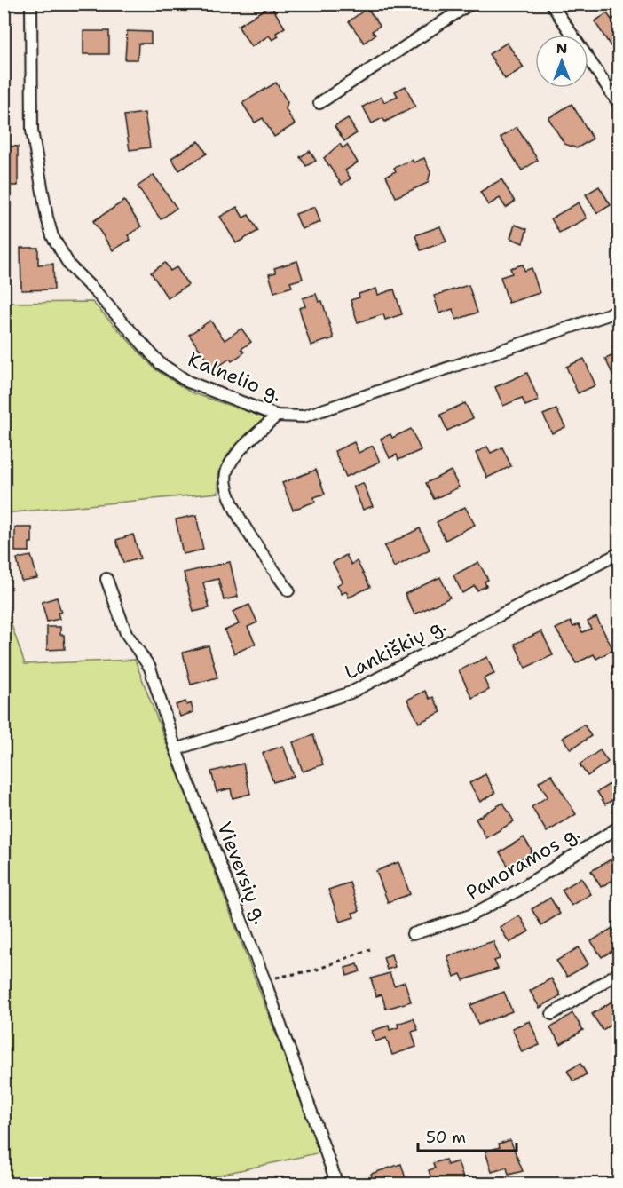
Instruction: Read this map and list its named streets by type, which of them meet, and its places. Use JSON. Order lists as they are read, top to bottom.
{
  "streets": {
    "street": [
      "Kalnelio g.",
      "Lankiškių g.",
      "Panoramos g.",
      "Vieversių g."
    ]
  },
  "crossings": [
    ["Lankiškių g.", "Vieversių g."]
  ],
  "scale_bar": "50 m",
  "north": "top"
}
